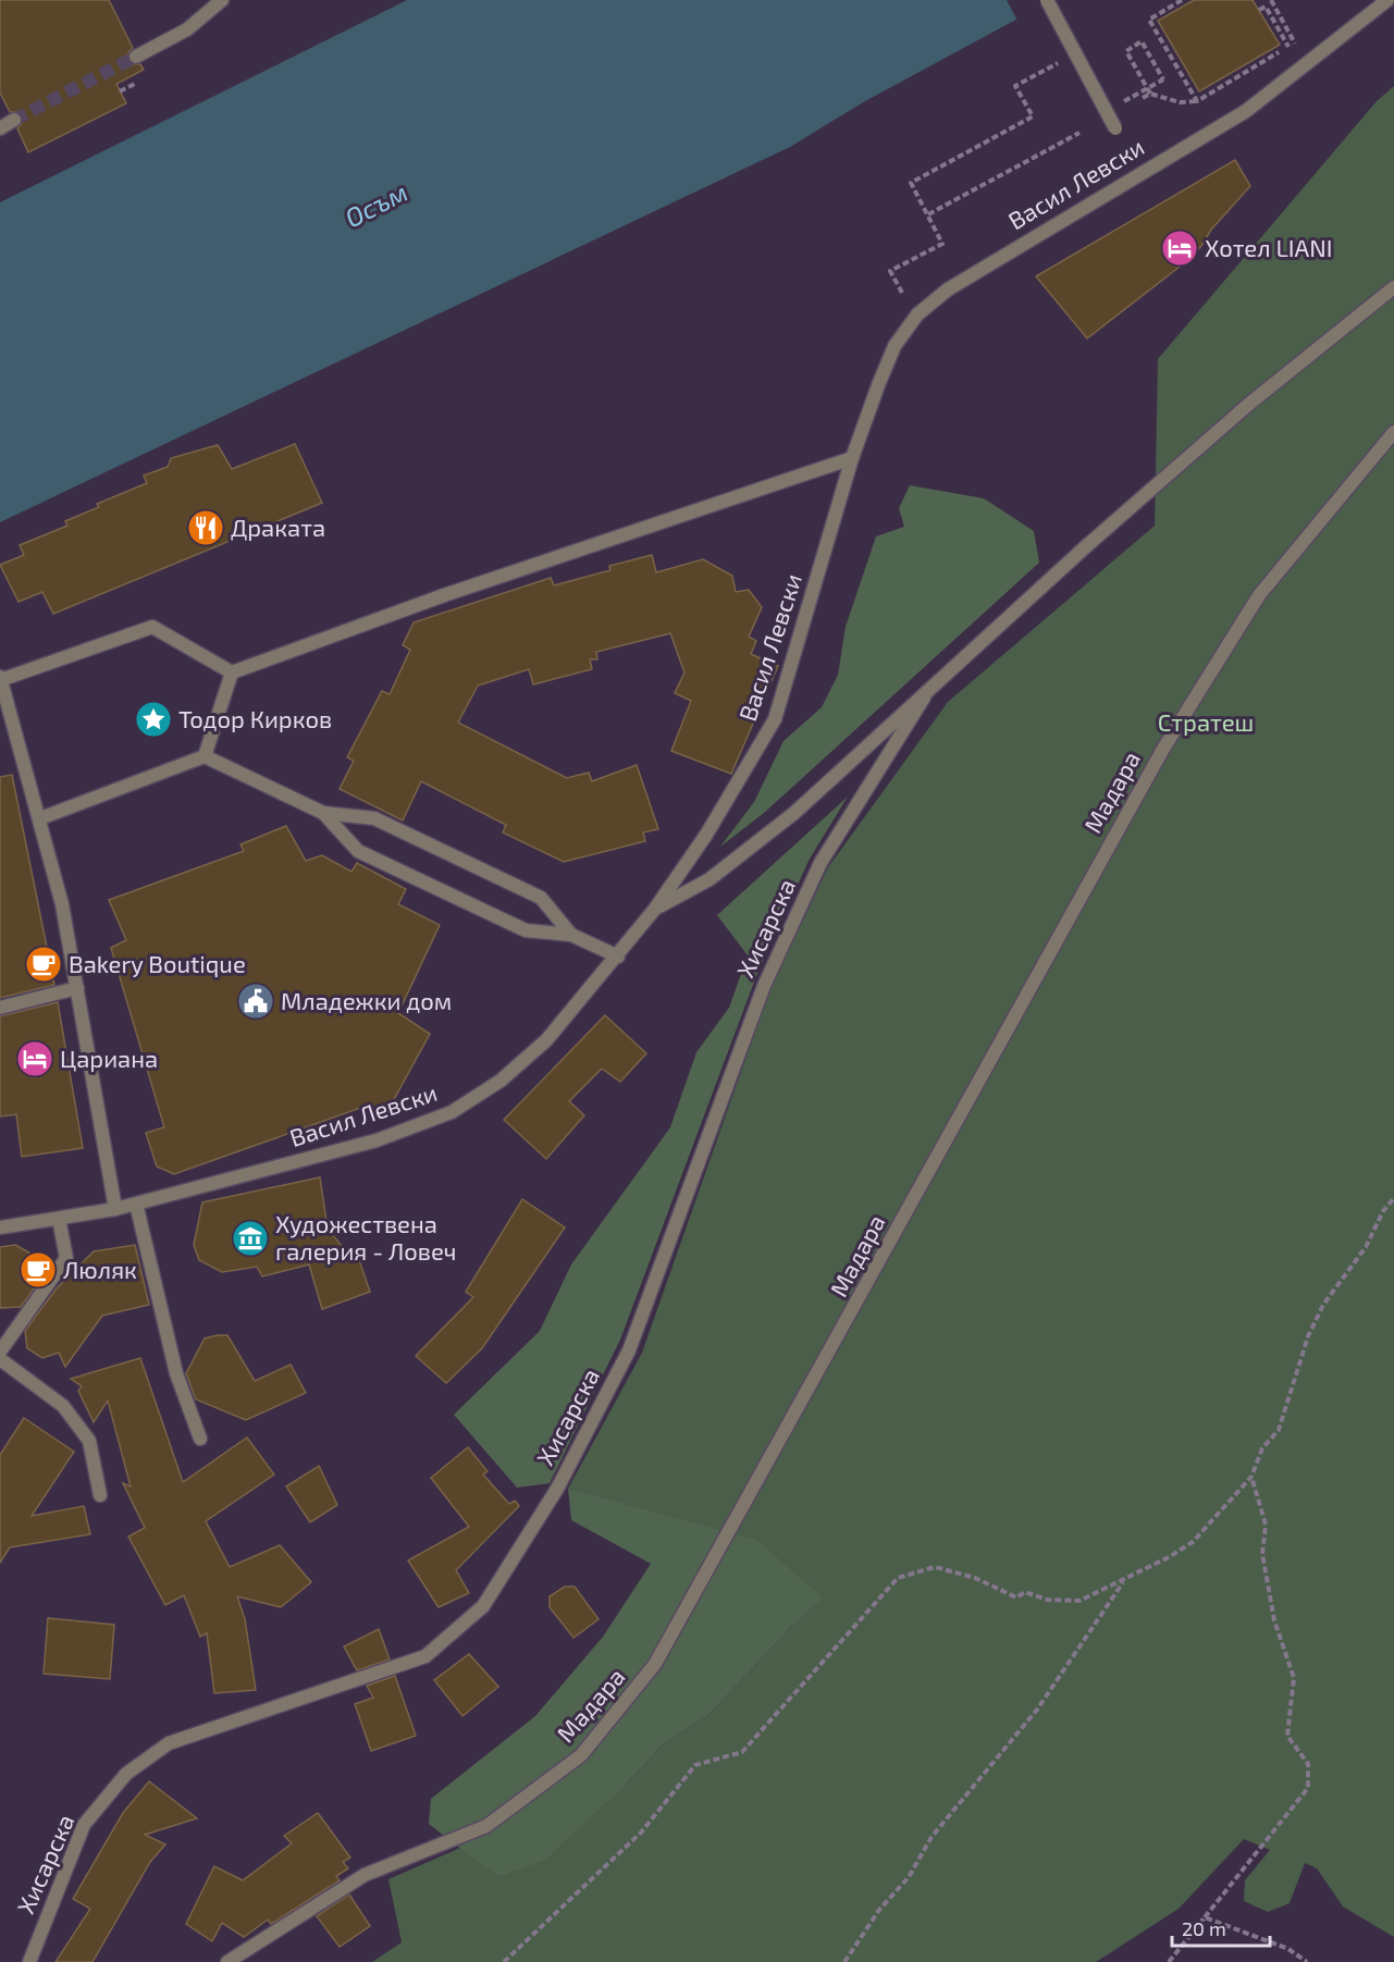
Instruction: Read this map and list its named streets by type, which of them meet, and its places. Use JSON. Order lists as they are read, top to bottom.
{
  "streets": {
    "street": ["Васил Левски", "Мадара", "Хисарска"]
  },
  "water": ["Осъм"],
  "parks": ["Стратеш"],
  "places": {
    "hotel": ["Хотел LIANI", "Цариана"],
    "restaurant": ["Драката"],
    "place": ["Тодор Кирков"],
    "cafe": ["Bakery Boutique", "Люляк"],
    "public building": ["Младежки дом"],
    "museum": ["Художествена галерия - Ловеч"]
  },
  "scale_bar": "20 m"
}
